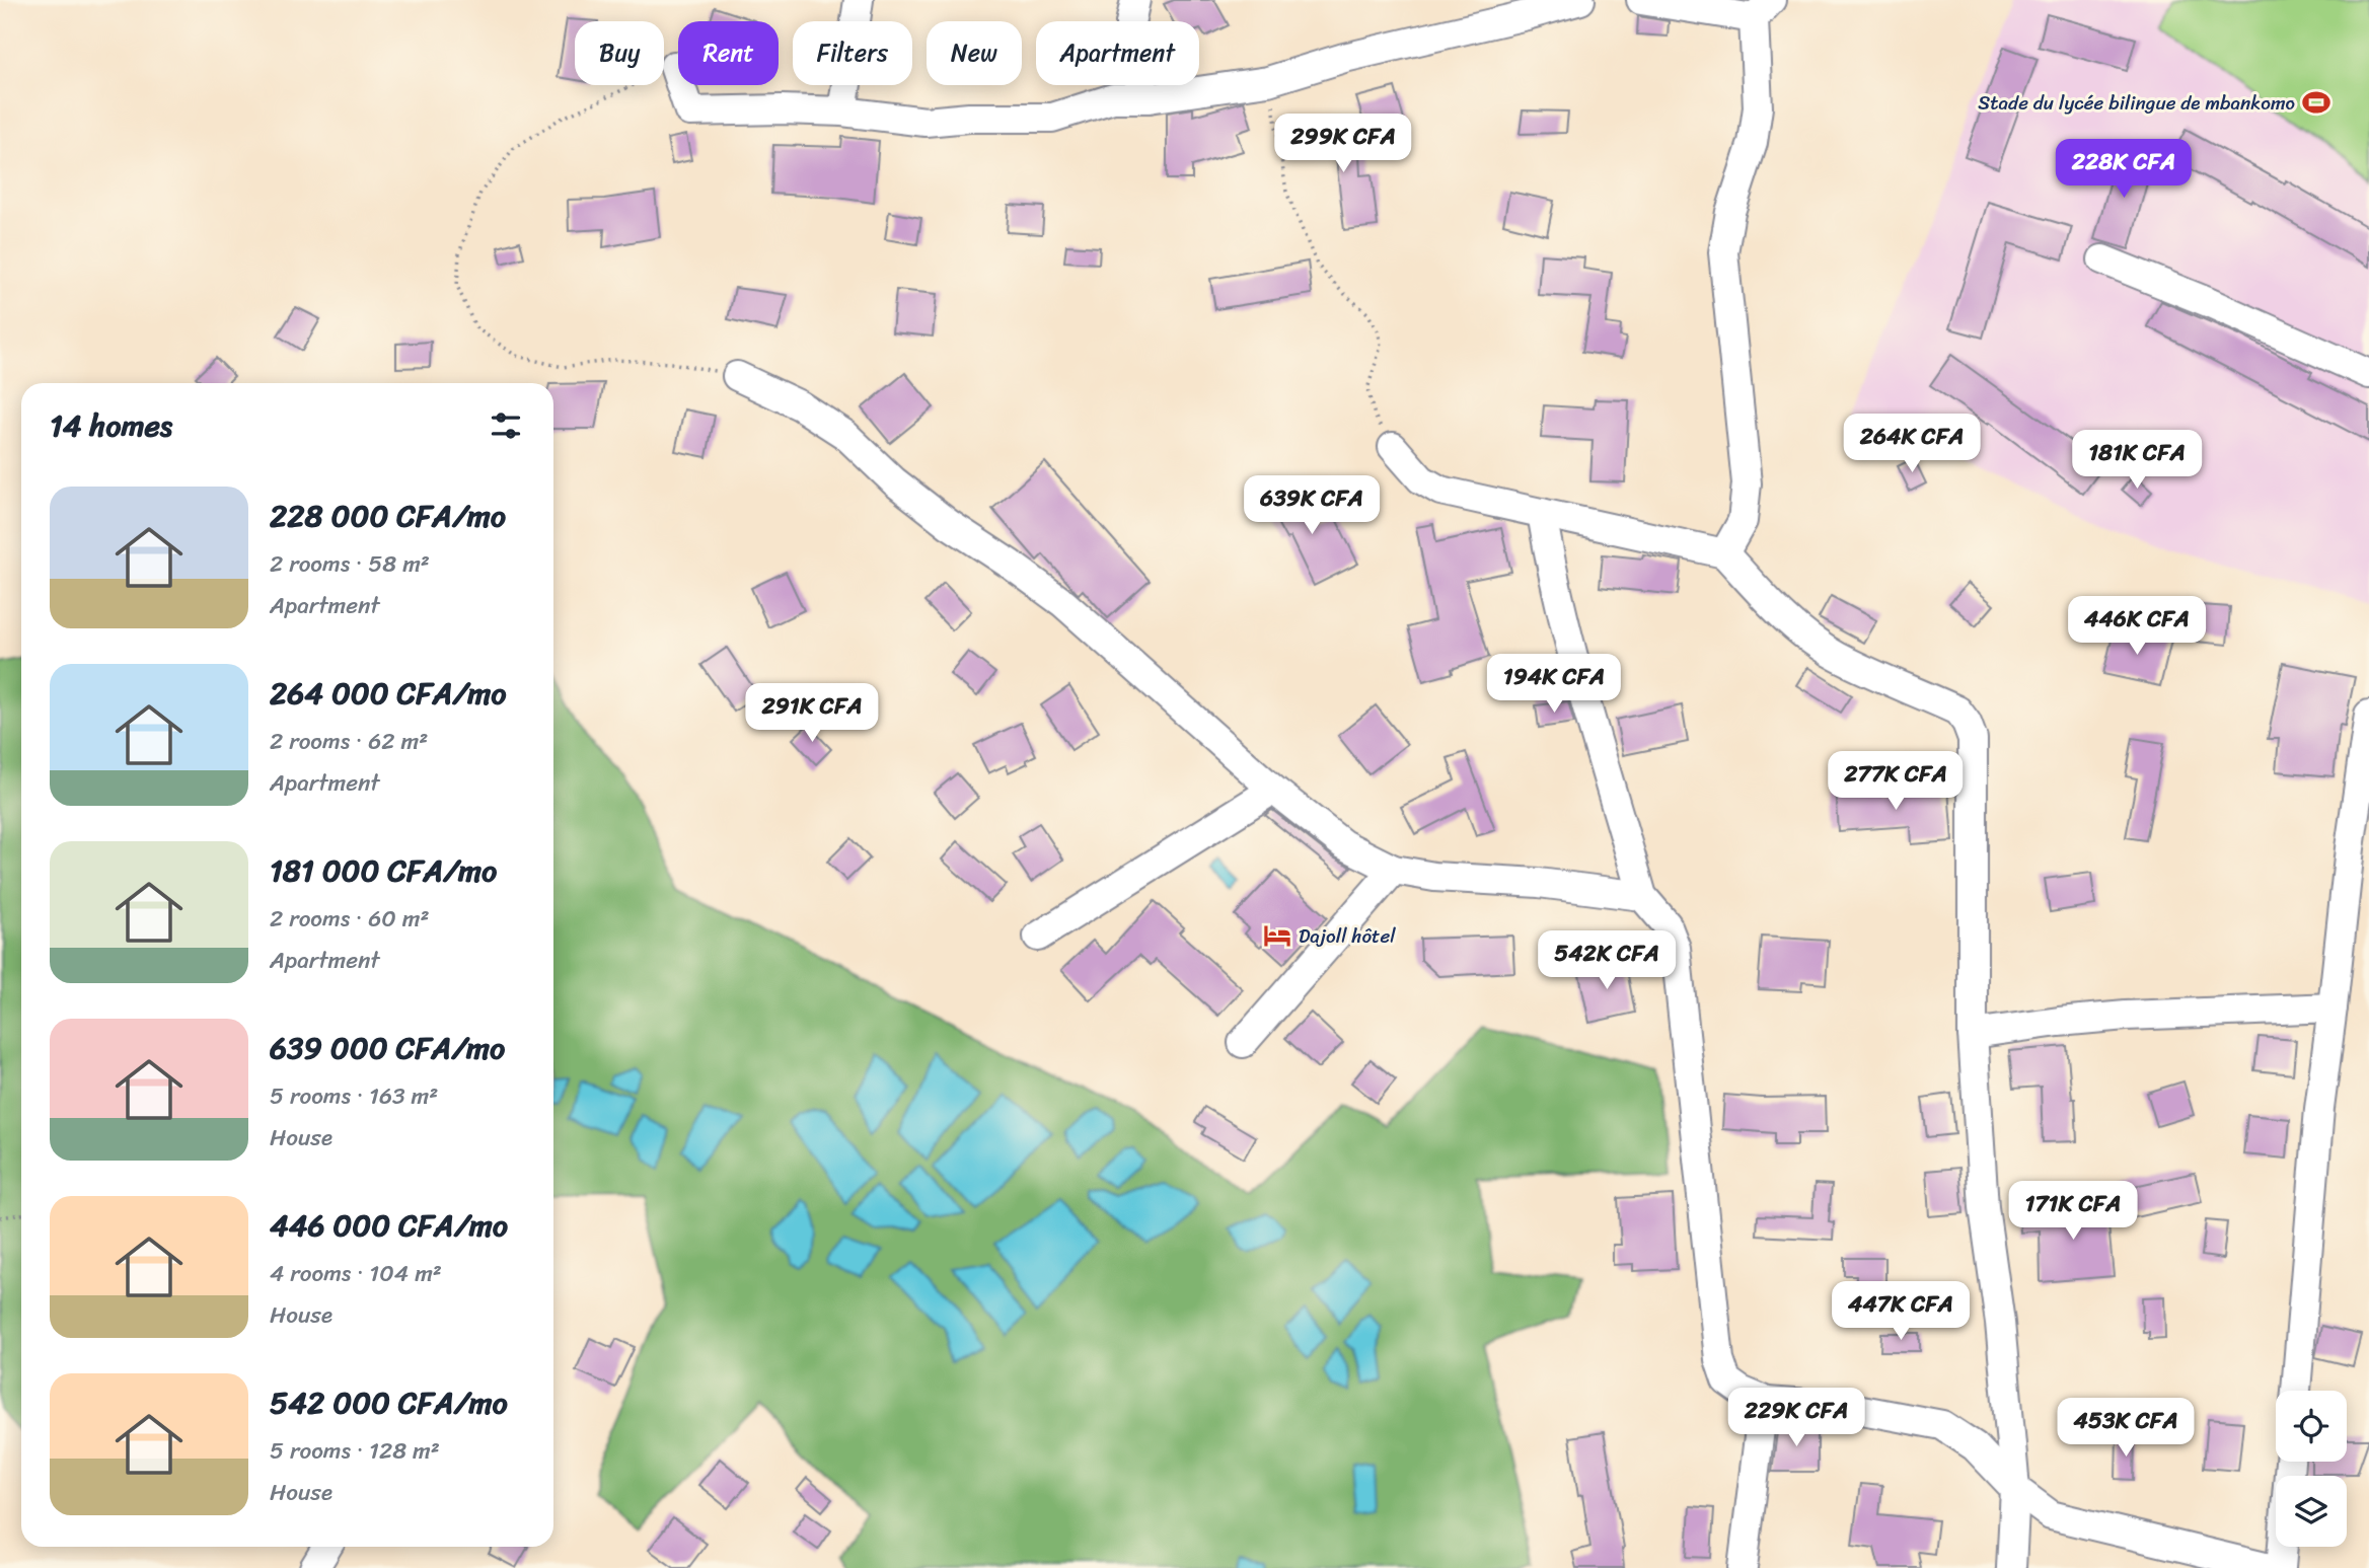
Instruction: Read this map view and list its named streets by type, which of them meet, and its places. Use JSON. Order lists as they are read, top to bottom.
{
  "places": {
    "sports": ["Stade du lycée bilingue de mbankomo"],
    "hotel": ["Dajoll hôtel"]
  },
  "page": {
    "chip": [
      "Buy",
      "Rent",
      "Filters",
      "New",
      "Apartment"
    ],
    "price": [
      "299K CFA",
      "228K CFA",
      "264K CFA",
      "181K CFA",
      "639K CFA",
      "446K CFA",
      "194K CFA",
      "291K CFA",
      "277K CFA",
      "542K CFA",
      "171K CFA",
      "447K CFA",
      "229K CFA",
      "453K CFA"
    ],
    "heading": "14 homes",
    "list": [
      {
        "name": "228 000 CFA/mo",
        "note": "2 rooms · 58 m² · Apartment"
      },
      {
        "name": "264 000 CFA/mo",
        "note": "2 rooms · 62 m² · Apartment"
      },
      {
        "name": "181 000 CFA/mo",
        "note": "2 rooms · 60 m² · Apartment"
      },
      {
        "name": "639 000 CFA/mo",
        "note": "5 rooms · 163 m² · House"
      },
      {
        "name": "446 000 CFA/mo",
        "note": "4 rooms · 104 m² · House"
      },
      {
        "name": "542 000 CFA/mo",
        "note": "5 rooms · 128 m² · House"
      }
    ]
  }
}
